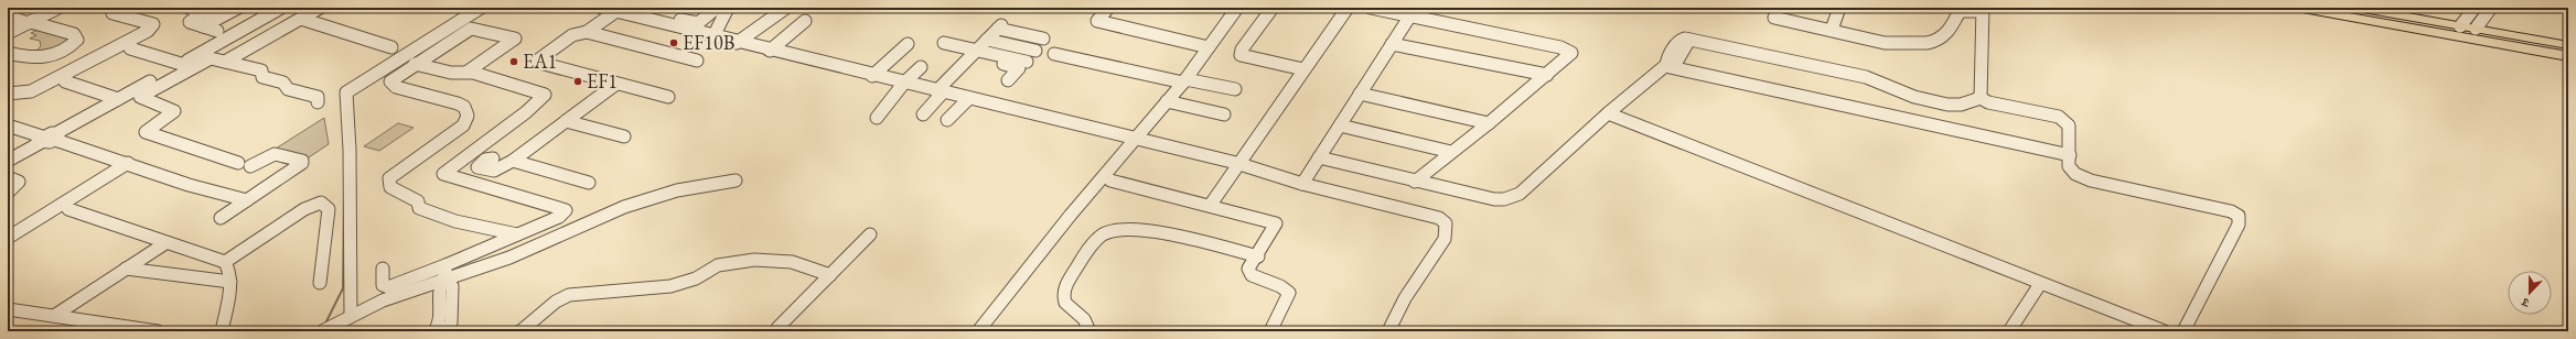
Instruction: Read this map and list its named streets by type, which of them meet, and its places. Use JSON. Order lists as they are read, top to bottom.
{
  "places": ["EF10B", "EA1", "EF1"],
  "north": "bottom"
}
